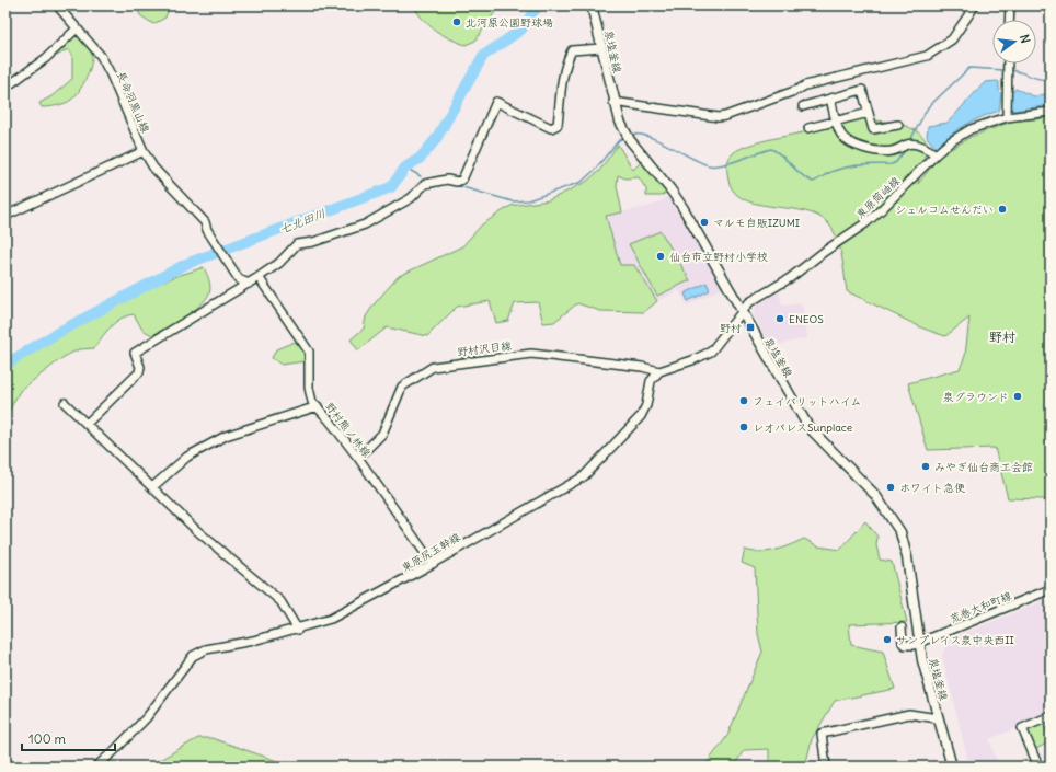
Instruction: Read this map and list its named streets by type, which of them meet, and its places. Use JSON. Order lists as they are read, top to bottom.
{
  "streets": {
    "main road": ["泉塩釜線"],
    "street": [
      "長命羽黒山線",
      "東原筒岫線",
      "野村沢目線",
      "野村熊ノ林線",
      "東原尻玉幹線",
      "荒巻大和町線"
    ]
  },
  "crossings": [
    ["泉塩釜線", "東原筒岫線"],
    ["泉塩釜線", "荒巻大和町線"],
    ["野村沢目線", "野村熊ノ林線"],
    ["野村沢目線", "東原尻玉幹線"],
    ["野村熊ノ林線", "東原尻玉幹線"]
  ],
  "districts": ["野村"],
  "water": ["七北田川"],
  "places": {
    "other": [
      "北河原公園野球場",
      "シェルコムせんだい",
      "マルモ自販IZUMI",
      "仙台市立野村小学校",
      "ENEOS",
      "泉グラウンド",
      "フェイバリットハイム",
      "レオパレスSunplace",
      "みやぎ仙台商工会館",
      "ホワイト急便",
      "サンプレイス泉中央西II"
    ],
    "transit": ["野村"]
  },
  "scale_bar": "100 m",
  "north": "right"
}
